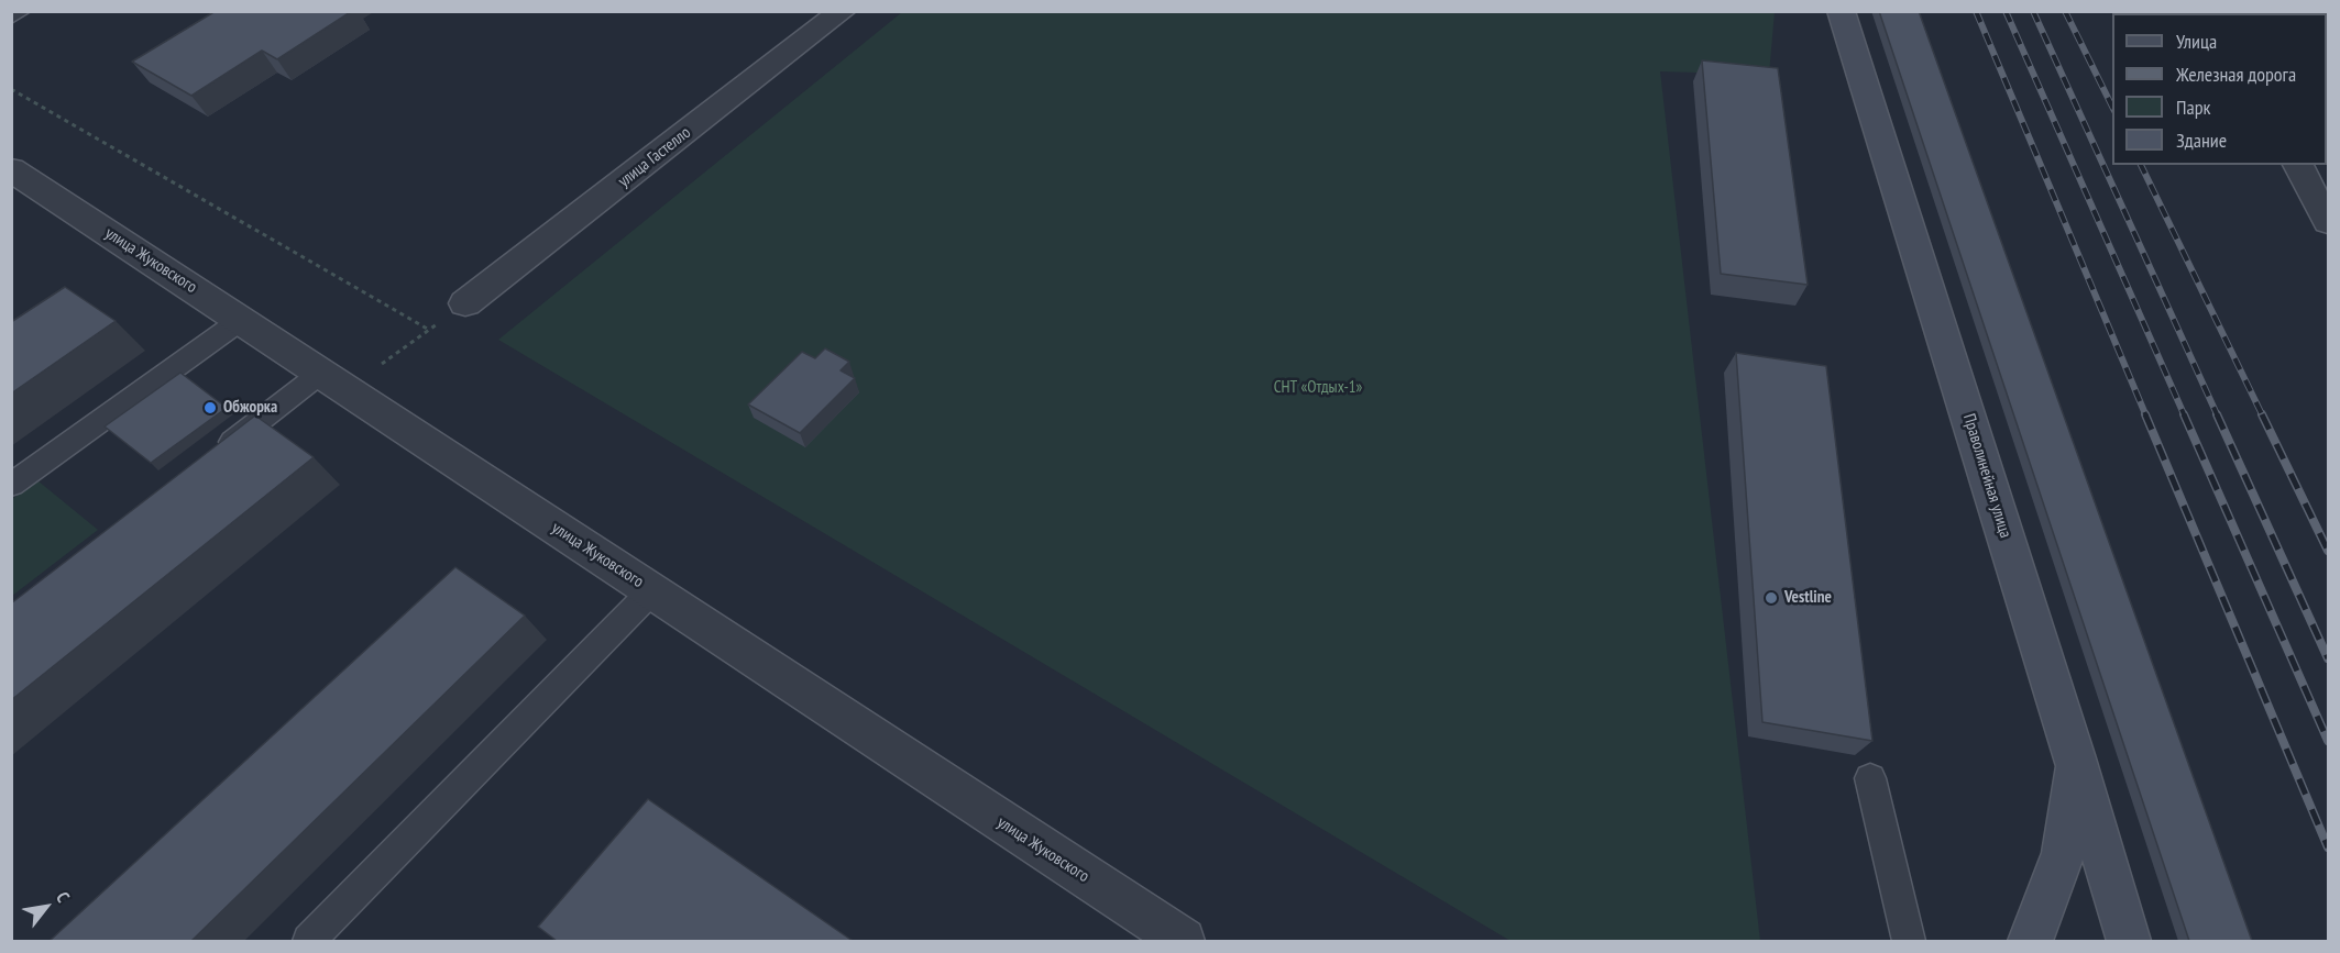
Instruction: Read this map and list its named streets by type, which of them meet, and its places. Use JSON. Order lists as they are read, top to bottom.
{
  "streets": {
    "main road": ["Праволинейная улица"],
    "street": ["улица Гастелло", "улица Жуковского"]
  },
  "parks": ["СНТ «Отдых-1»"],
  "places": ["Обжорка", "Vestline"],
  "legend": [
    "Улица",
    "Железная дорога",
    "Парк",
    "Здание"
  ],
  "north": "top right"
}
